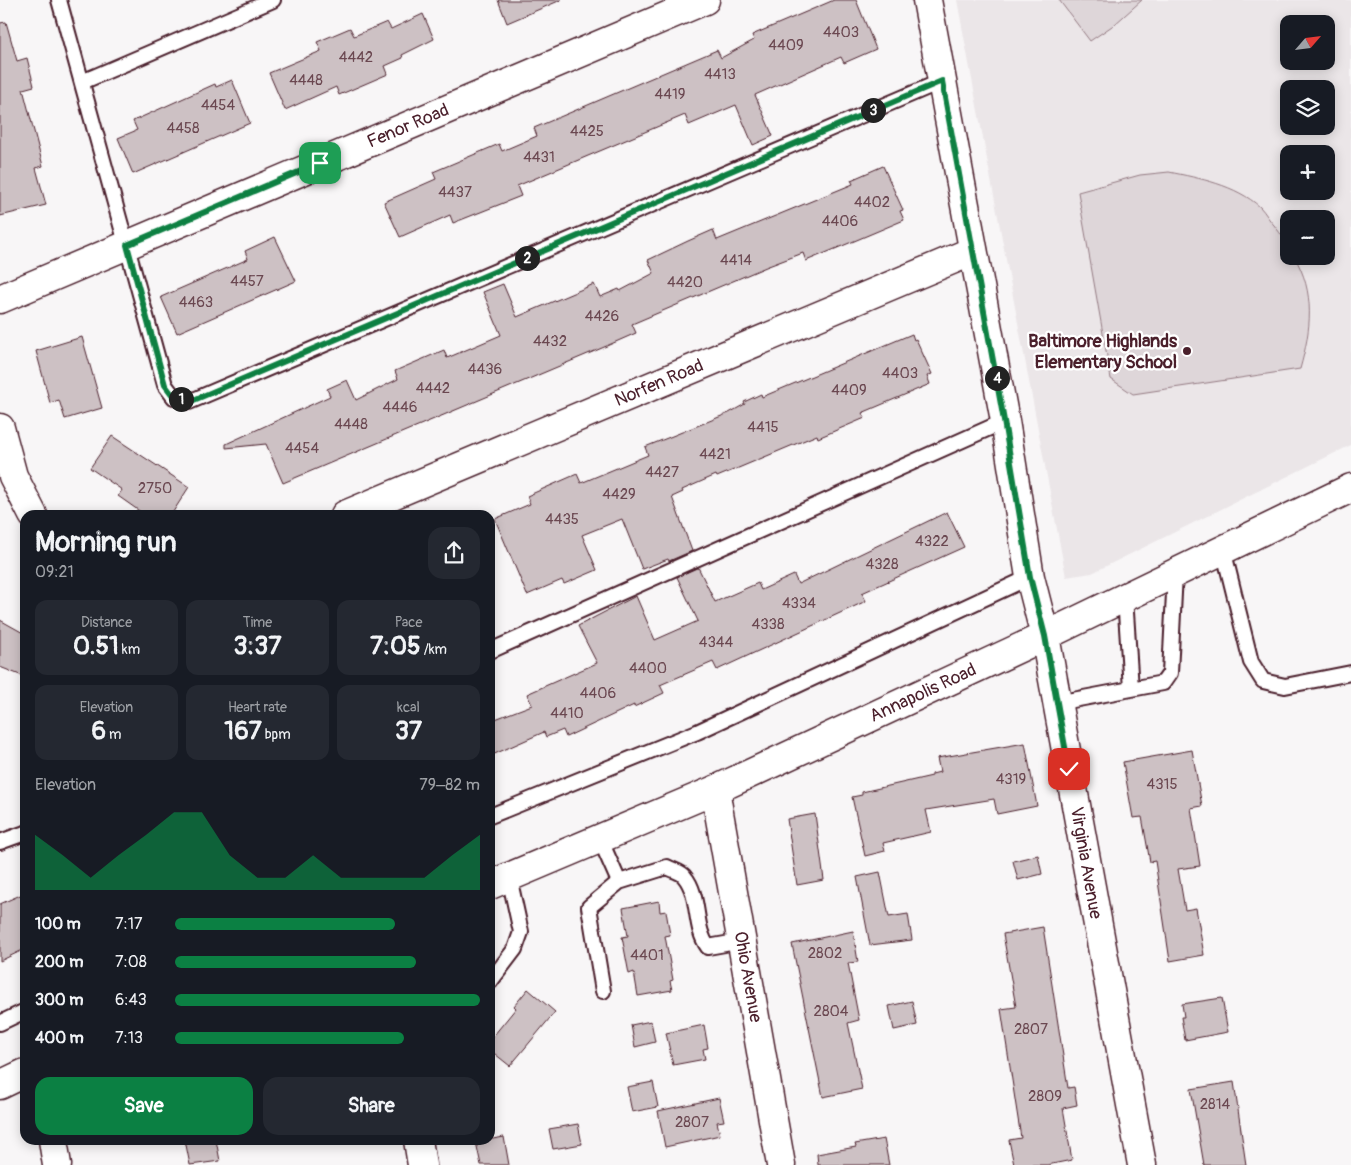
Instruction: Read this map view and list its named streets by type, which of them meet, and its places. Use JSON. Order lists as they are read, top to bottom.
{
  "streets": {
    "street": [
      "Fenor Road",
      "Norfen Road",
      "Annapolis Road",
      "Virginia Avenue",
      "Ohio Avenue"
    ]
  },
  "crossings": [
    ["Norfen Road", "Virginia Avenue"],
    ["Annapolis Road", "Virginia Avenue"],
    ["Annapolis Road", "Ohio Avenue"]
  ],
  "places": ["Baltimore Highlands Elementary School"],
  "house_numbers": [
    "4403",
    "4409",
    "4442",
    "4413",
    "4448",
    "4419",
    "4454",
    "4458",
    "4425",
    "4431",
    "4437",
    "4402",
    "4406",
    "4414",
    "4457",
    "4420",
    "4463",
    "4426",
    "4432",
    "4436",
    "4403",
    "4442",
    "4409",
    "4446",
    "4448",
    "4415",
    "4454",
    "4421",
    "4427",
    "2750",
    "4429",
    "4435",
    "4322",
    "4328",
    "4334",
    "4338",
    "4344",
    "4400",
    "4406",
    "4410",
    "4319",
    "4315",
    "2802",
    "4401",
    "2804",
    "2807",
    "2809",
    "2814",
    "2807"
  ],
  "north": "top right",
  "page": {
    "map_buttons": ["+", "−"],
    "pins": [
      "3",
      "2",
      "4",
      "1"
    ],
    "heading": ["Morning run", "09:21"],
    "stats": [
      ["Distance", "0.51 km"],
      ["Time", "3:37"],
      ["Pace", "7:05 /km"],
      ["Elevation", "6 m"],
      ["Heart rate", "167 bpm"],
      ["kcal", "37"]
    ],
    "chart": ["Elevation", "79–82 m"],
    "list": [
      {
        "name": "100 m",
        "note": "7:17"
      },
      {
        "name": "200 m",
        "note": "7:08"
      },
      {
        "name": "300 m",
        "note": "6:43"
      },
      {
        "name": "400 m",
        "note": "7:13"
      }
    ],
    "buttons": ["Save", "Share"]
  }
}
